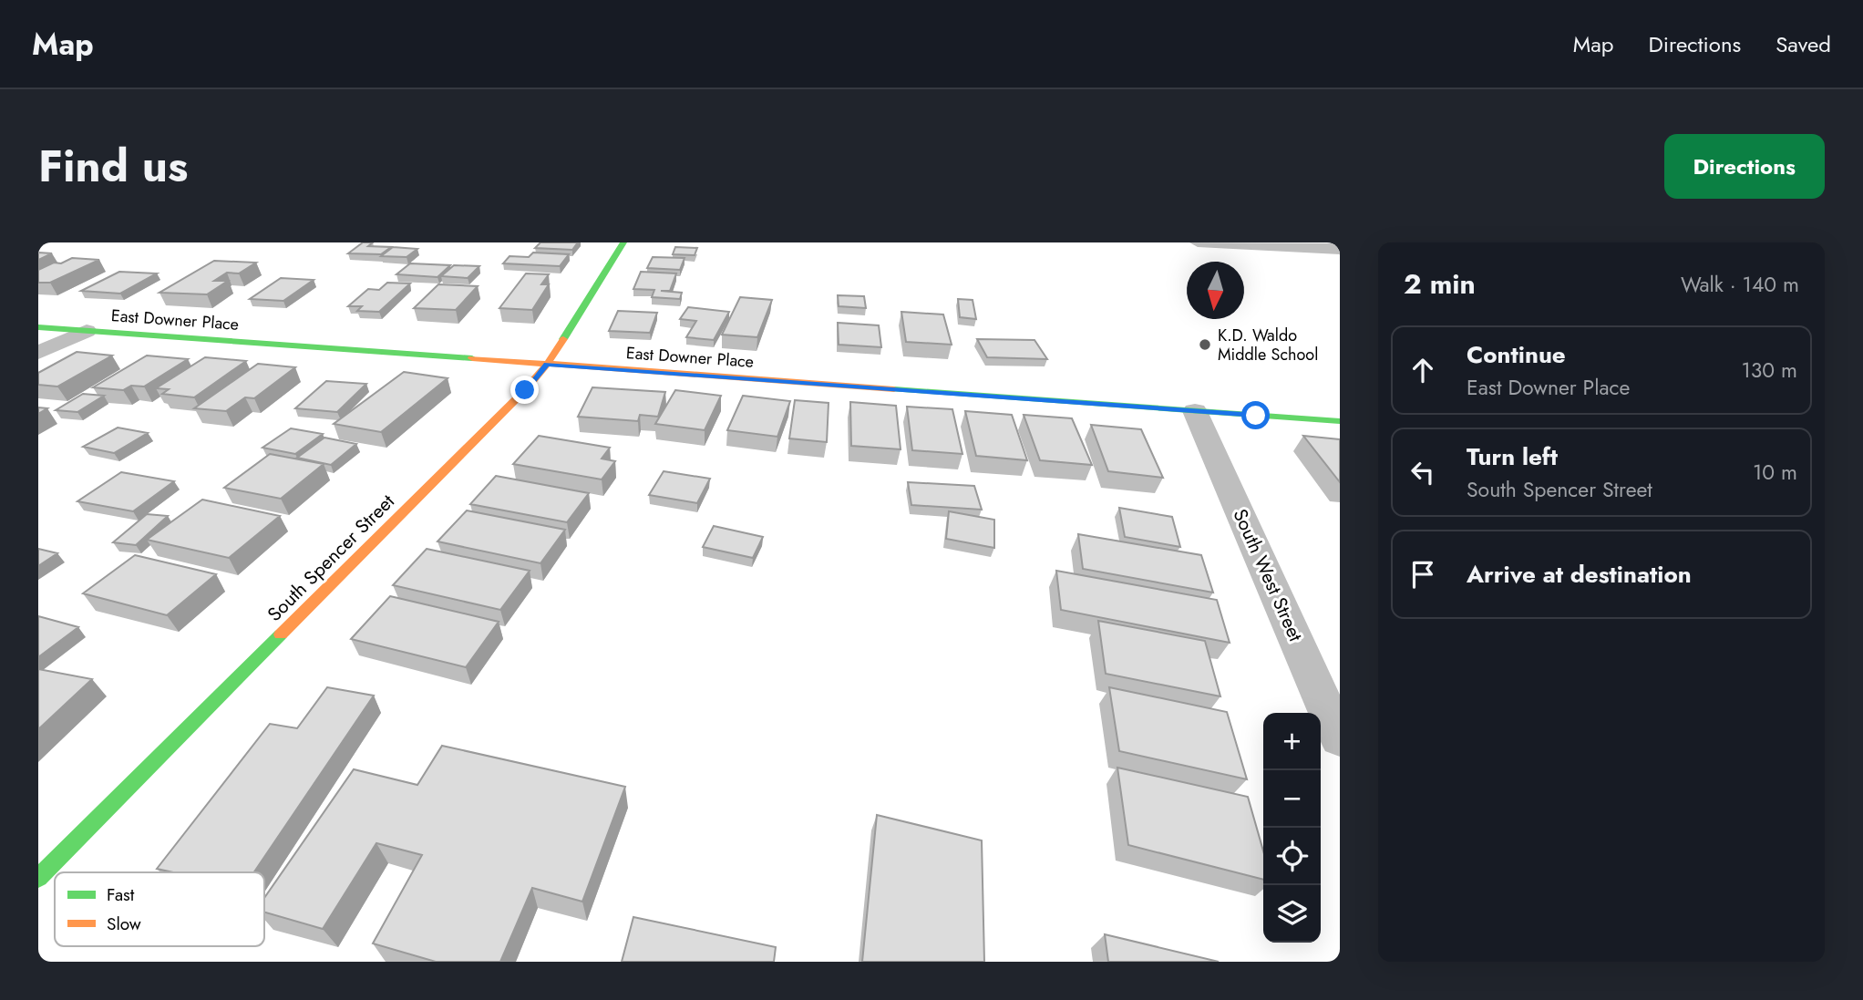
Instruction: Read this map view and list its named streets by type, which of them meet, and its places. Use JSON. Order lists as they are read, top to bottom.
{
  "streets": {
    "street": ["East Downer Place", "South Spencer Street", "South West Street"]
  },
  "crossings": [
    ["East Downer Place", "South Spencer Street"],
    ["East Downer Place", "South West Street"]
  ],
  "places": ["K.D. Waldo Middle School"],
  "legend": ["Fast", "Slow"],
  "north": "bottom",
  "page": {
    "header": "Map",
    "nav": ["Map", "Directions", "Saved"],
    "title": "Find us",
    "buttons": "Directions",
    "heading": ["2 min", "Walk · 140 m"],
    "list": [
      ["Continue", "East Downer Place", "130 m"],
      ["Turn left", "South Spencer Street", "10 m"],
      "Arrive at destination"
    ],
    "map_buttons": ["+", "−"]
  }
}
